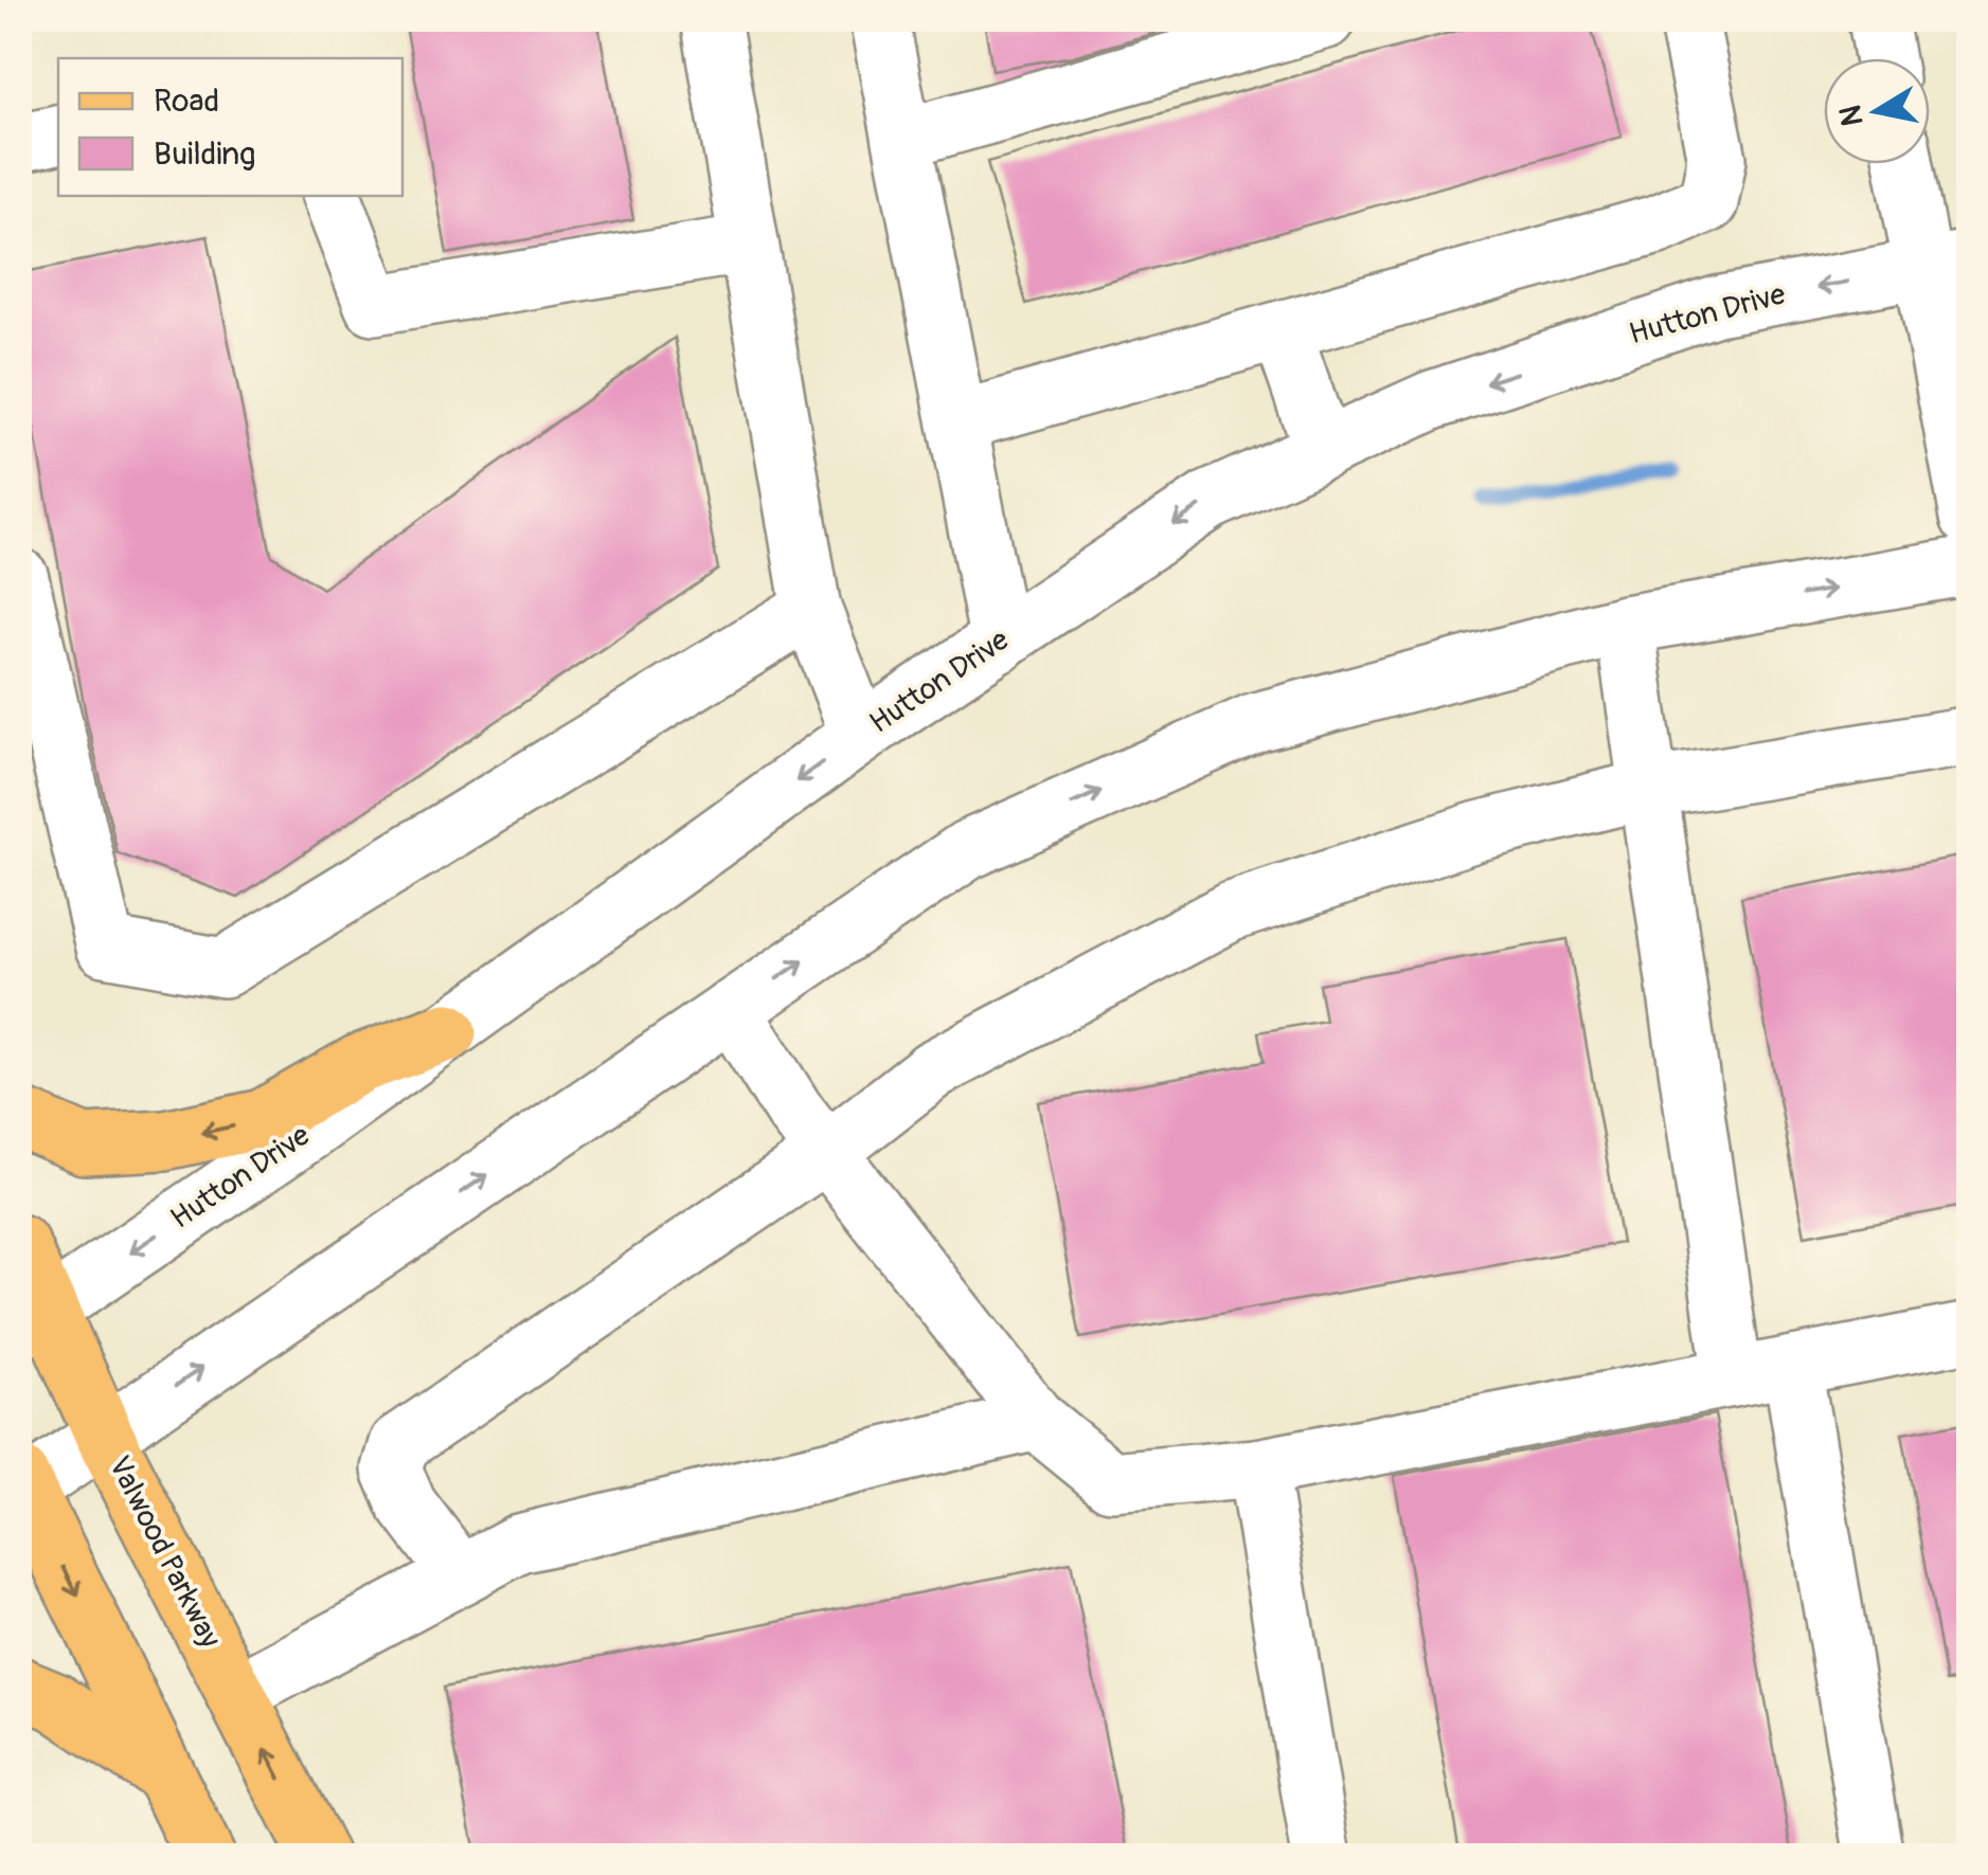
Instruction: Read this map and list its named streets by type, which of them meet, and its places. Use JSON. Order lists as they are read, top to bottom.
{
  "streets": {
    "main road": ["Valwood Parkway"],
    "street": ["Hutton Drive"]
  },
  "crossings": [
    ["Hutton Drive", "Valwood Parkway"]
  ],
  "legend": ["Road", "Building"],
  "north": "left"
}
